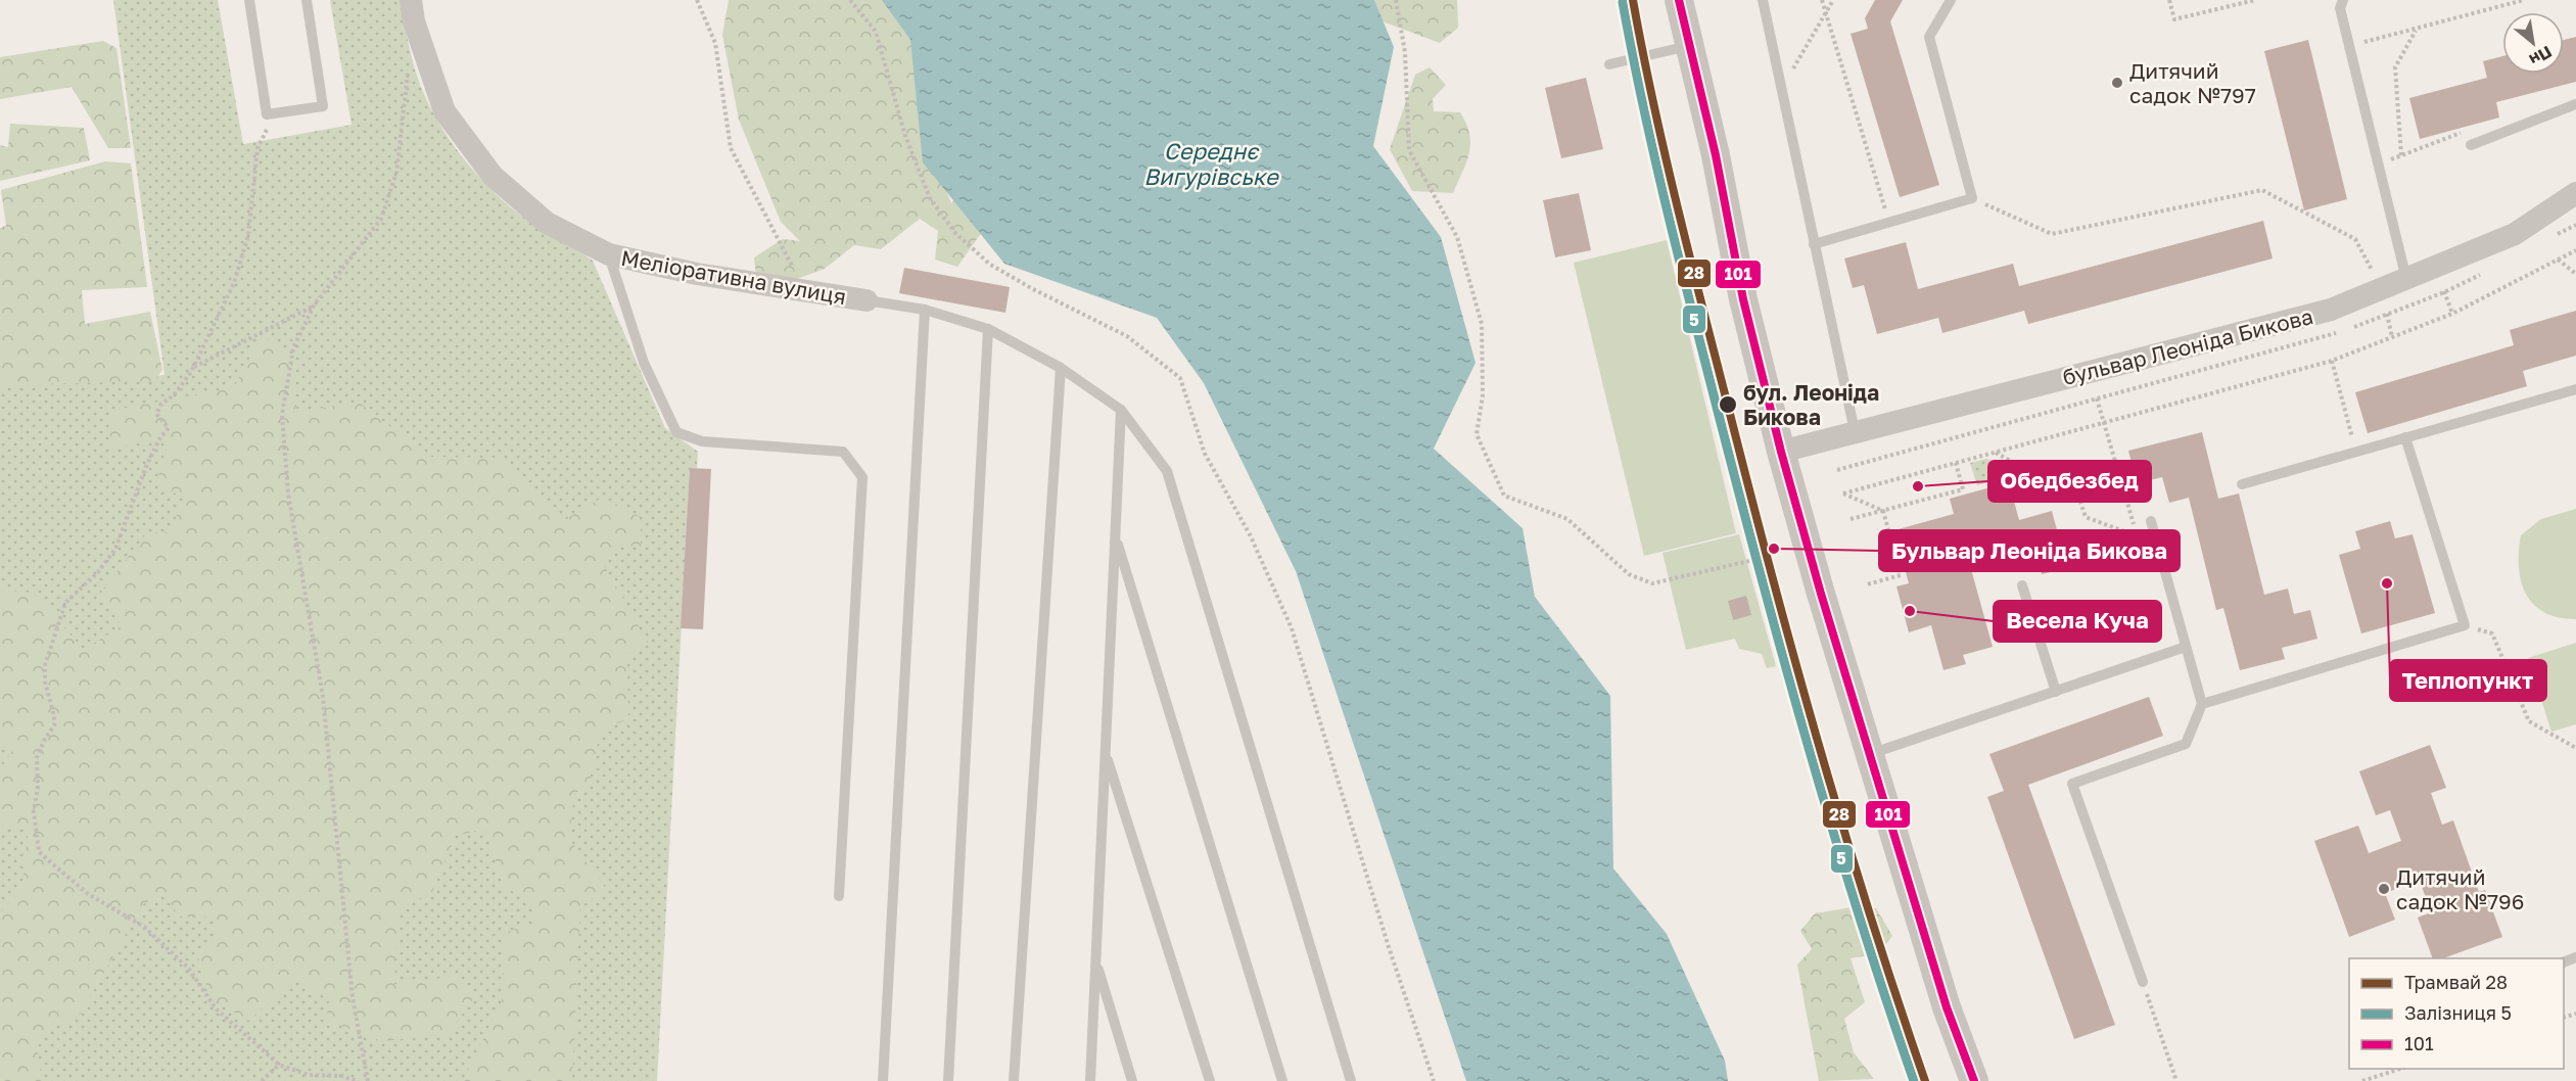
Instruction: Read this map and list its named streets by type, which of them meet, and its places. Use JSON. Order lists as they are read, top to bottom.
{
  "streets": {
    "street": ["Меліоративна вулиця", "бульвар Леоніда Бикова"]
  },
  "water": ["Середнє Вигурівське"],
  "places": [
    "Дитячий садок №797",
    "бул. Леоніда Бикова",
    "Обедбезбед",
    "Бульвар Леоніда Бикова",
    "Теплопункт",
    "Весела Куча",
    "Дитячий садок №796"
  ],
  "lines": ["tram line 28", "transit line 101", "rail line 5"],
  "legend": ["Трамвай 28", "Залізниця 5", "101"],
  "north": "bottom right"
}
